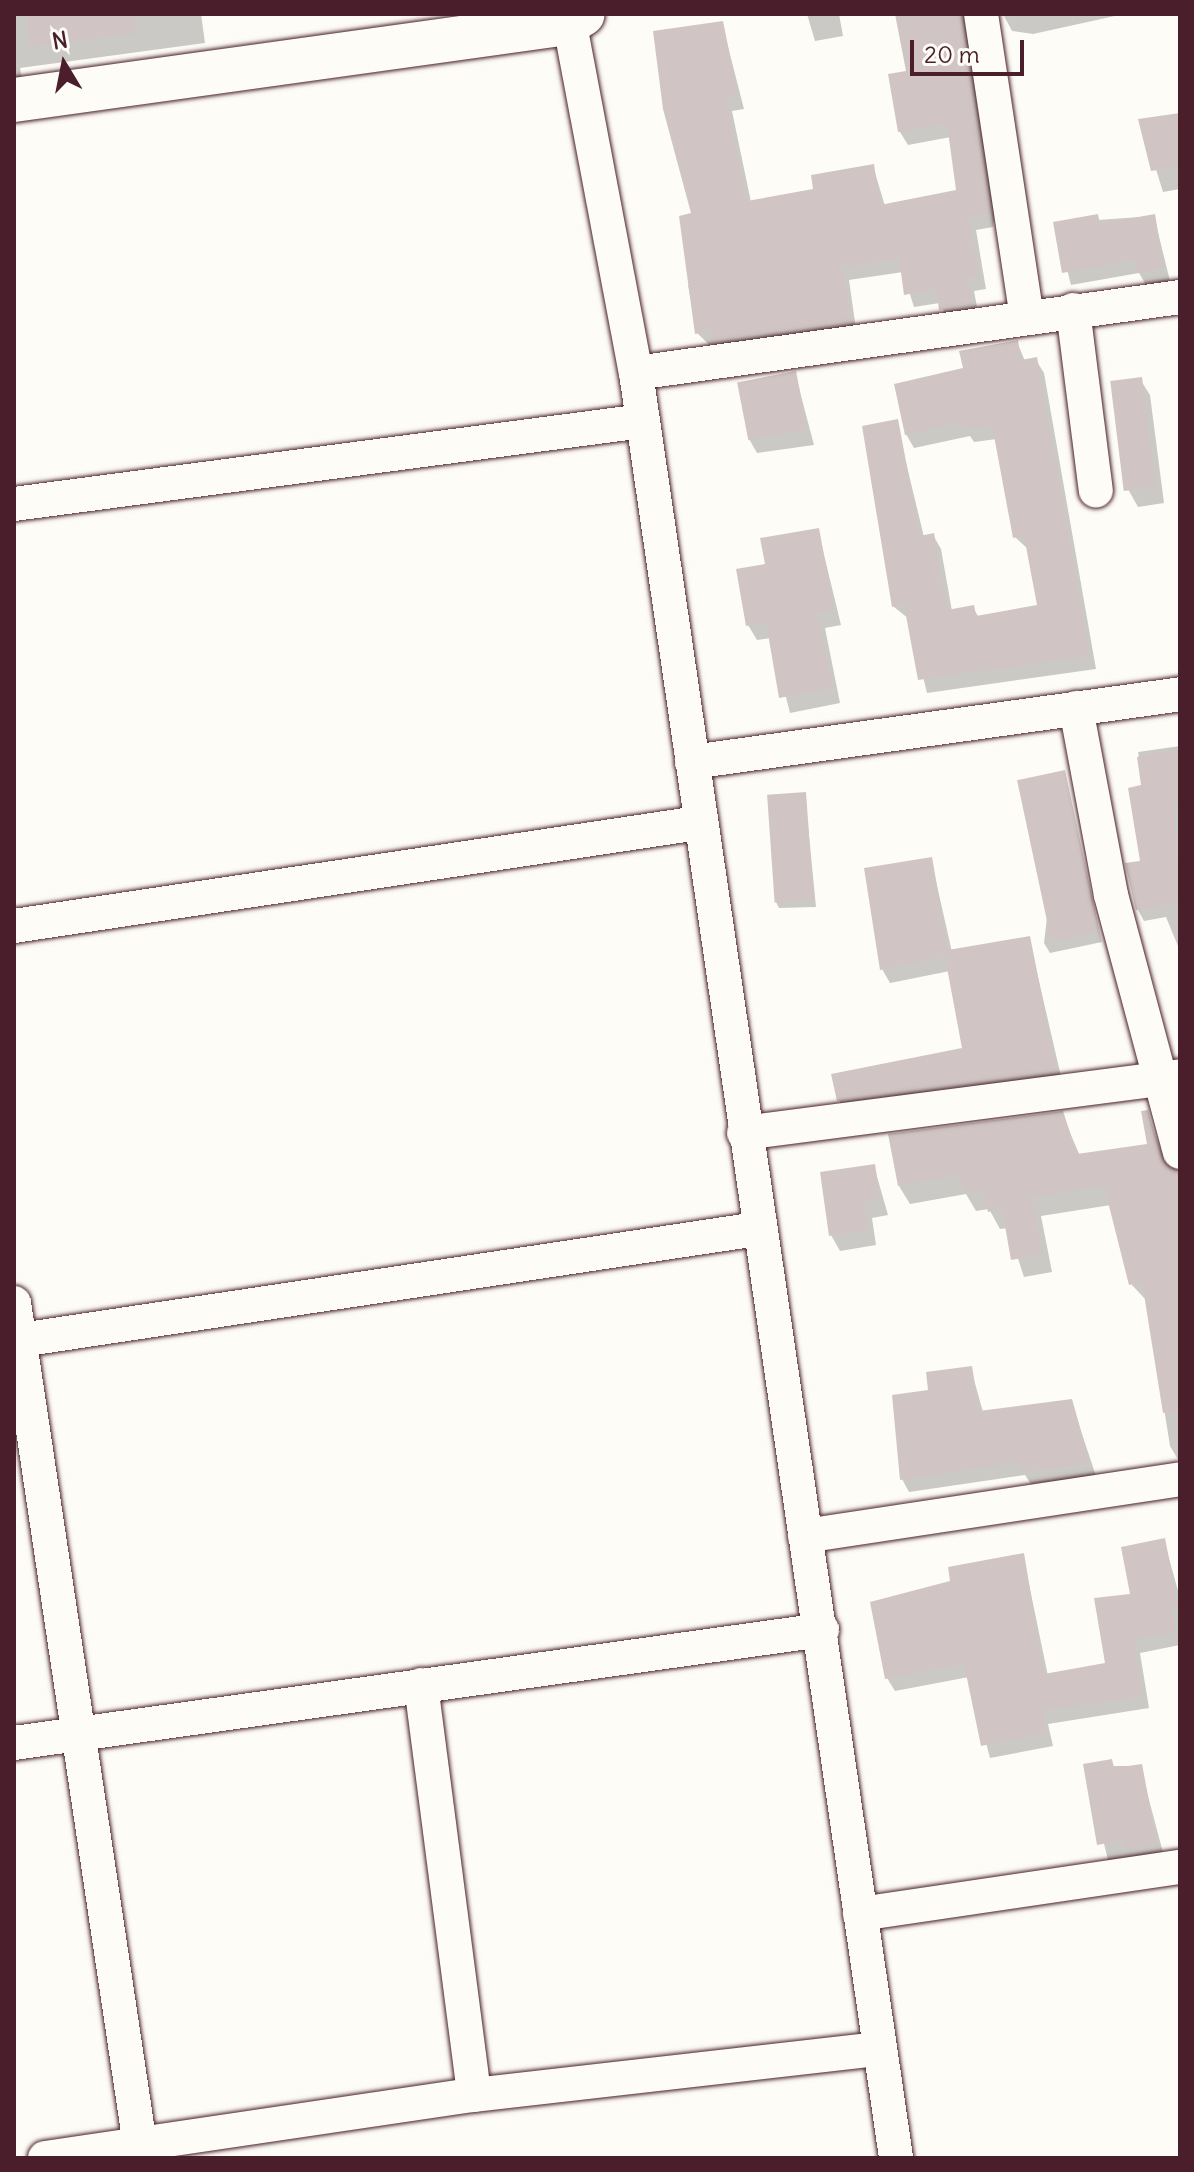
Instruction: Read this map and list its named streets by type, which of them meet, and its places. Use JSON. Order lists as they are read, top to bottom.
{
  "scale_bar": "20 m",
  "north": "top"
}
